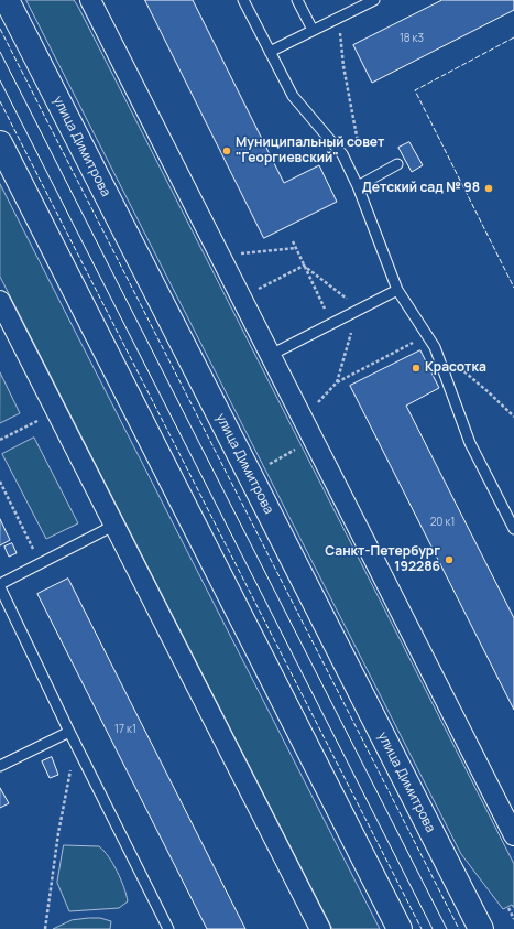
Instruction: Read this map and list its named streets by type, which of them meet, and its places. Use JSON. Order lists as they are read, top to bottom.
{
  "streets": {
    "street": ["улица Димитрова"]
  },
  "places": [
    "Муниципальный совет \"Георгиевский\"",
    "Детский сад № 98",
    "Красотка",
    "Санкт-Петербург 192286"
  ],
  "house_numbers": ["18 к3", "20 к1", "17 к1"]
}
